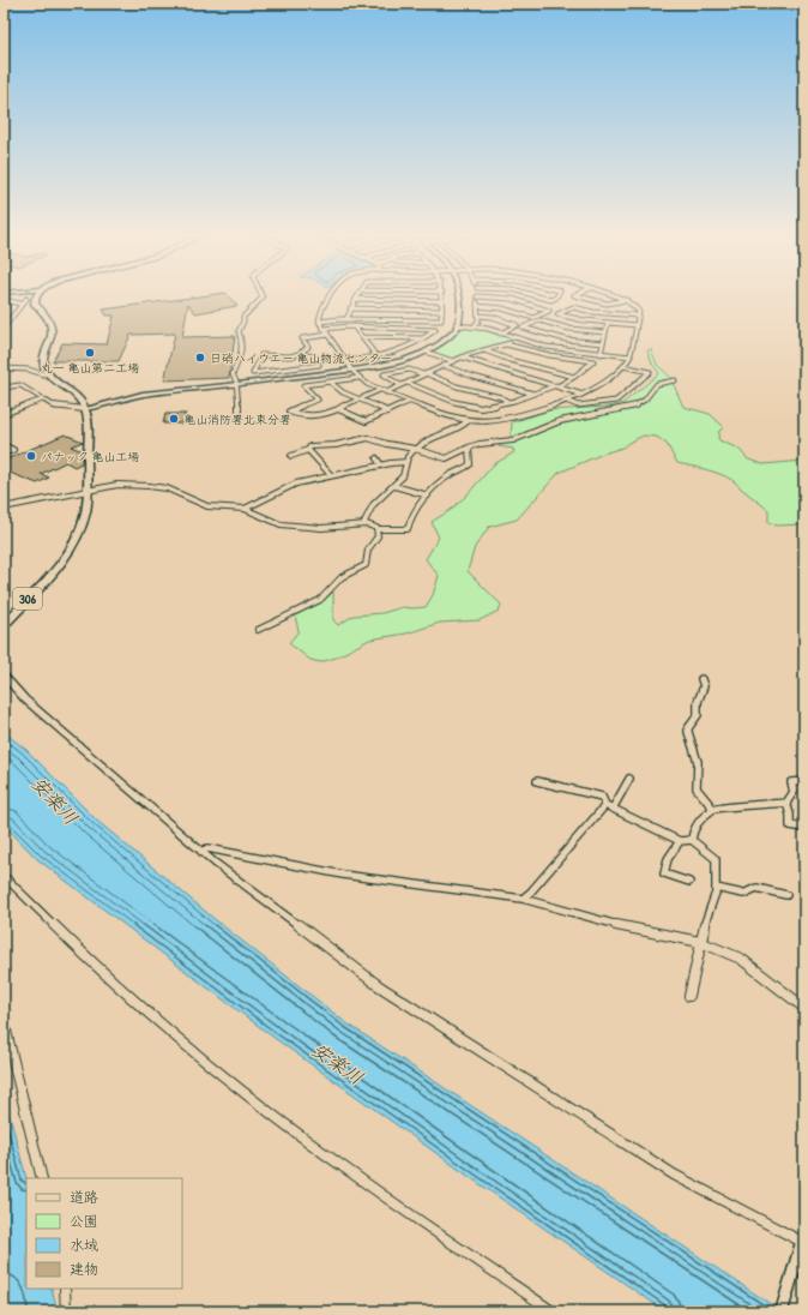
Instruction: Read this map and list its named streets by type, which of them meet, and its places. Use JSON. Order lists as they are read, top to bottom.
{
  "streets": {
    "highway": ["306"]
  },
  "water": ["安楽川"],
  "places": [
    "丸一 亀山第二工場",
    "日硝ハイウエー 亀山物流センター",
    "亀山消防署北東分署",
    "パナック 亀山工場"
  ],
  "legend": [
    "道路",
    "公園",
    "水域",
    "建物"
  ]
}
